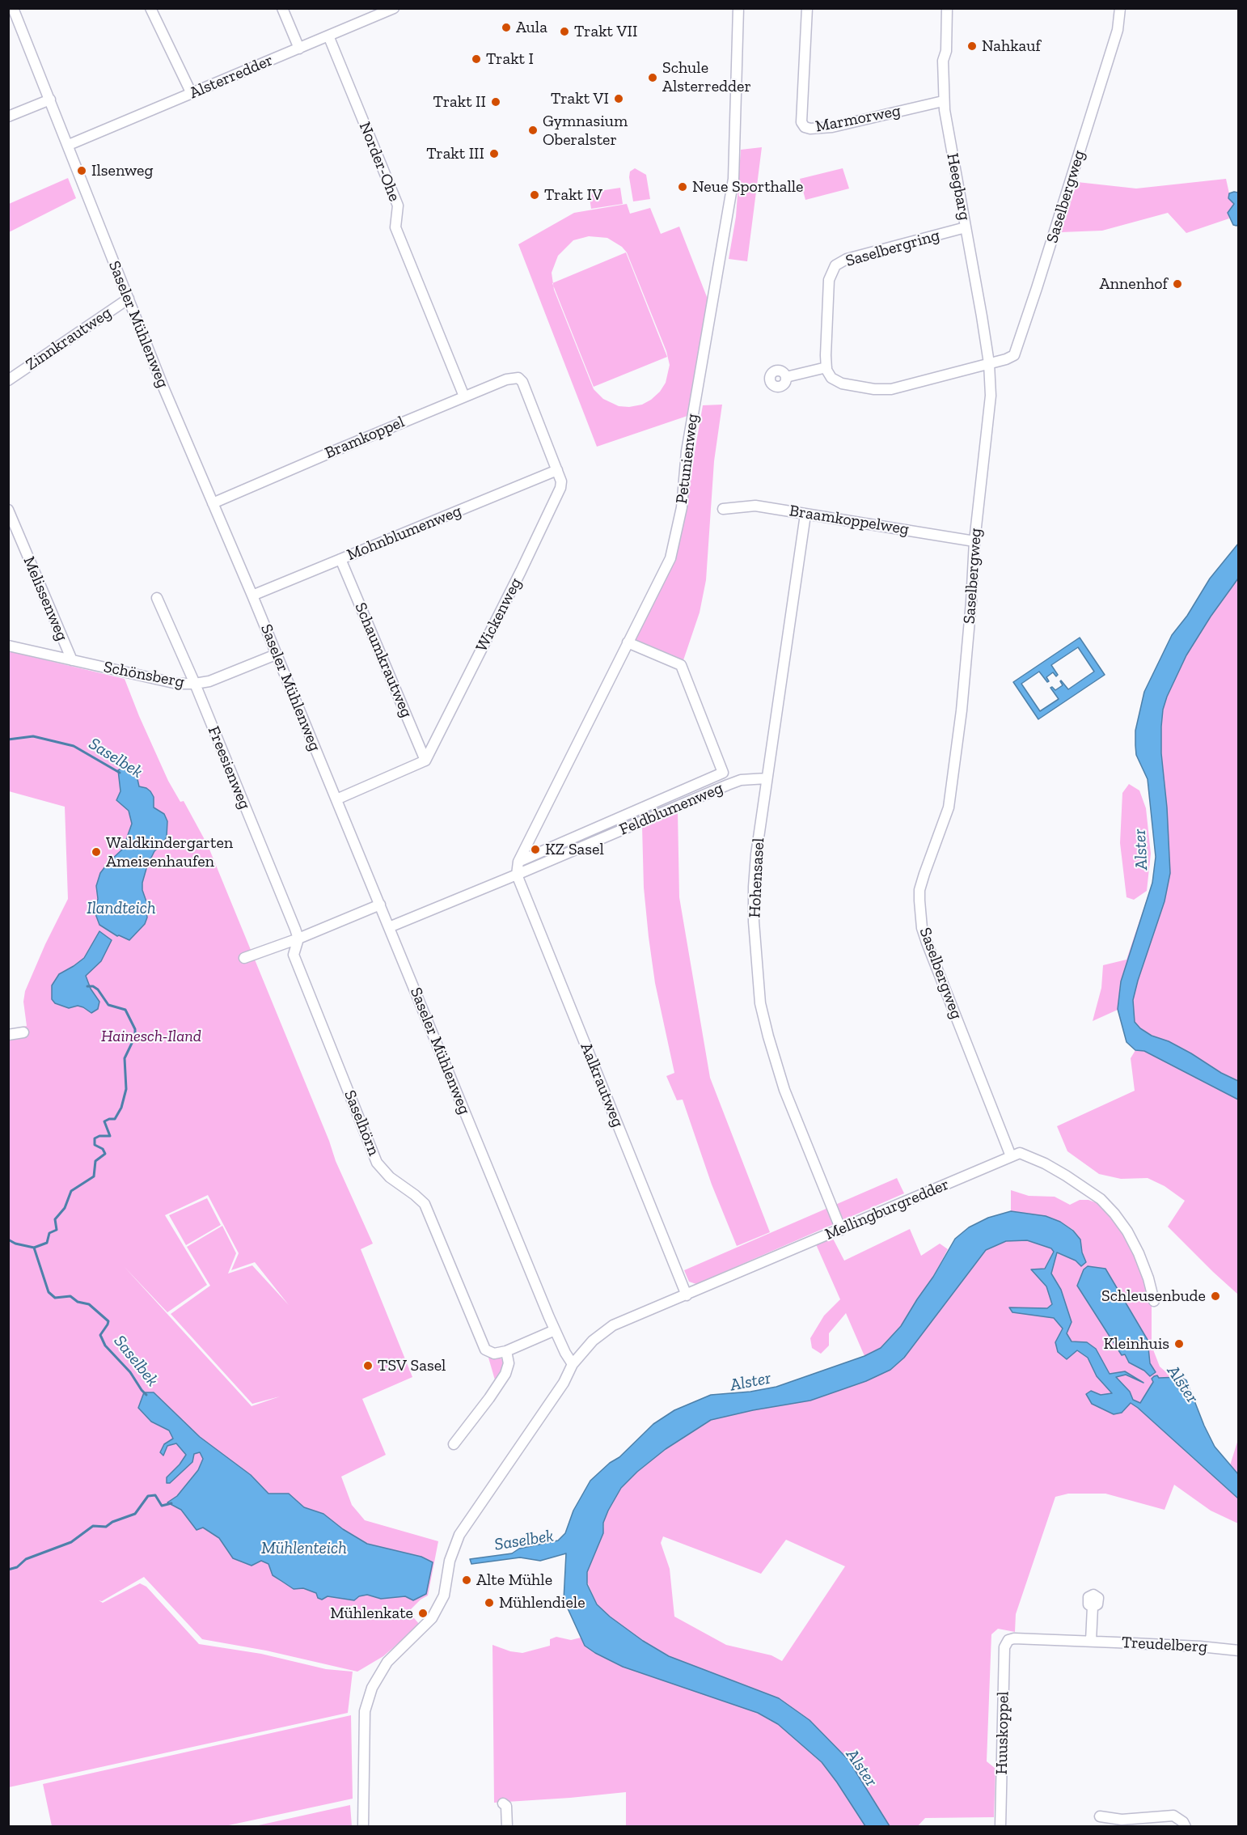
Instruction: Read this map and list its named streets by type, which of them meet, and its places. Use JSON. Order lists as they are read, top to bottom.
{
  "streets": {
    "street": [
      "Alsterredder",
      "Marmorweg",
      "Norder-Ohe",
      "Heegbarg",
      "Saselbergweg",
      "Saselbergring",
      "Saseler Mühlenweg",
      "Zinnkrautweg",
      "Bramkoppel",
      "Petunienweg",
      "Braamkoppelweg",
      "Mohnblumenweg",
      "Melissenweg",
      "Wickenweg",
      "Schaumkrautweg",
      "Schönsberg",
      "Freesienweg",
      "Feldblumenweg",
      "Hohensasel",
      "Aalkrautweg",
      "Saselhörn",
      "Mellingburgredder",
      "Treudelberg",
      "Huuskoppel"
    ]
  },
  "crossings": [
    ["Alsterredder", "Norder-Ohe"],
    ["Alsterredder", "Saseler Mühlenweg"],
    ["Marmorweg", "Heegbarg"],
    ["Norder-Ohe", "Bramkoppel"],
    ["Heegbarg", "Saselbergweg"],
    ["Heegbarg", "Saselbergring"],
    ["Saselbergweg", "Braamkoppelweg"],
    ["Saselbergweg", "Mellingburgredder"],
    ["Saseler Mühlenweg", "Zinnkrautweg"],
    ["Saseler Mühlenweg", "Bramkoppel"],
    ["Saseler Mühlenweg", "Mohnblumenweg"],
    ["Saseler Mühlenweg", "Schönsberg"],
    ["Saseler Mühlenweg", "Feldblumenweg"],
    ["Saseler Mühlenweg", "Mellingburgredder"],
    ["Bramkoppel", "Wickenweg"],
    ["Petunienweg", "Feldblumenweg"],
    ["Petunienweg", "Aalkrautweg"],
    ["Braamkoppelweg", "Hohensasel"],
    ["Mohnblumenweg", "Wickenweg"],
    ["Mohnblumenweg", "Schaumkrautweg"],
    ["Melissenweg", "Schönsberg"],
    ["Wickenweg", "Schaumkrautweg"],
    ["Schönsberg", "Freesienweg"],
    ["Freesienweg", "Saselhörn"],
    ["Feldblumenweg", "Hohensasel"],
    ["Feldblumenweg", "Aalkrautweg"],
    ["Hohensasel", "Mellingburgredder"],
    ["Aalkrautweg", "Mellingburgredder"],
    ["Treudelberg", "Huuskoppel"]
  ],
  "water": [
    "Saselbek",
    "Alster",
    "Ilandteich",
    "Mühlenteich"
  ],
  "parks": ["Hainesch-Iland"],
  "places": [
    "Aula",
    "Trakt VII",
    "Nahkauf",
    "Trakt I",
    "Schule Alsterredder",
    "Trakt VI",
    "Trakt II",
    "Gymnasium Oberalster",
    "Trakt III",
    "Ilsenweg",
    "Neue Sporthalle",
    "Trakt IV",
    "Annenhof",
    "KZ Sasel",
    "Waldkindergarten Ameisenhaufen",
    "Schleusenbude",
    "Kleinhuis",
    "TSV Sasel",
    "Alte Mühle",
    "Mühlendiele",
    "Mühlenkate"
  ]
}
